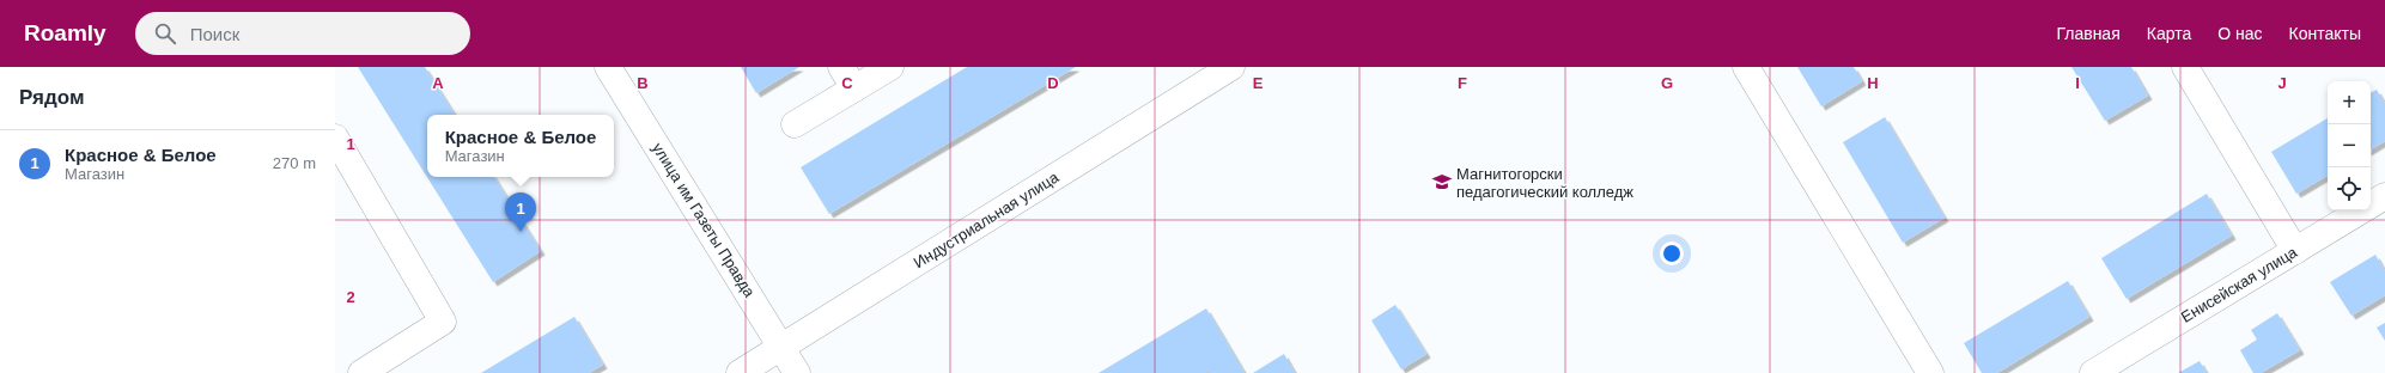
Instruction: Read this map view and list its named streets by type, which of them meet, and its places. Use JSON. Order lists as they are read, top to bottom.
{
  "streets": {
    "street": ["улица им Газеты Правда", "Индустриальная улица", "Енисейская улица"]
  },
  "crossings": [
    ["улица им Газеты Правда", "Индустриальная улица"]
  ],
  "places": {
    "school or university": ["Магнитогорски педагогический колледж"]
  },
  "page": {
    "header": "Roamly",
    "search": "Поиск",
    "nav": [
      "Главная",
      "Карта",
      "О нас",
      "Контакты"
    ],
    "heading": "Рядом",
    "map_buttons": ["+", "−"],
    "popup": ["Красное & Белое", "Магазин"],
    "list": [
      {
        "mark": "1",
        "name": "Красное & Белое",
        "note": "Магазин",
        "value": "270 m"
      }
    ],
    "pins": "1"
  },
  "grid": {
    "columns": [
      "A",
      "B",
      "C",
      "D",
      "E",
      "F",
      "G",
      "H",
      "I",
      "J"
    ],
    "rows": ["1", "2"]
  }
}
